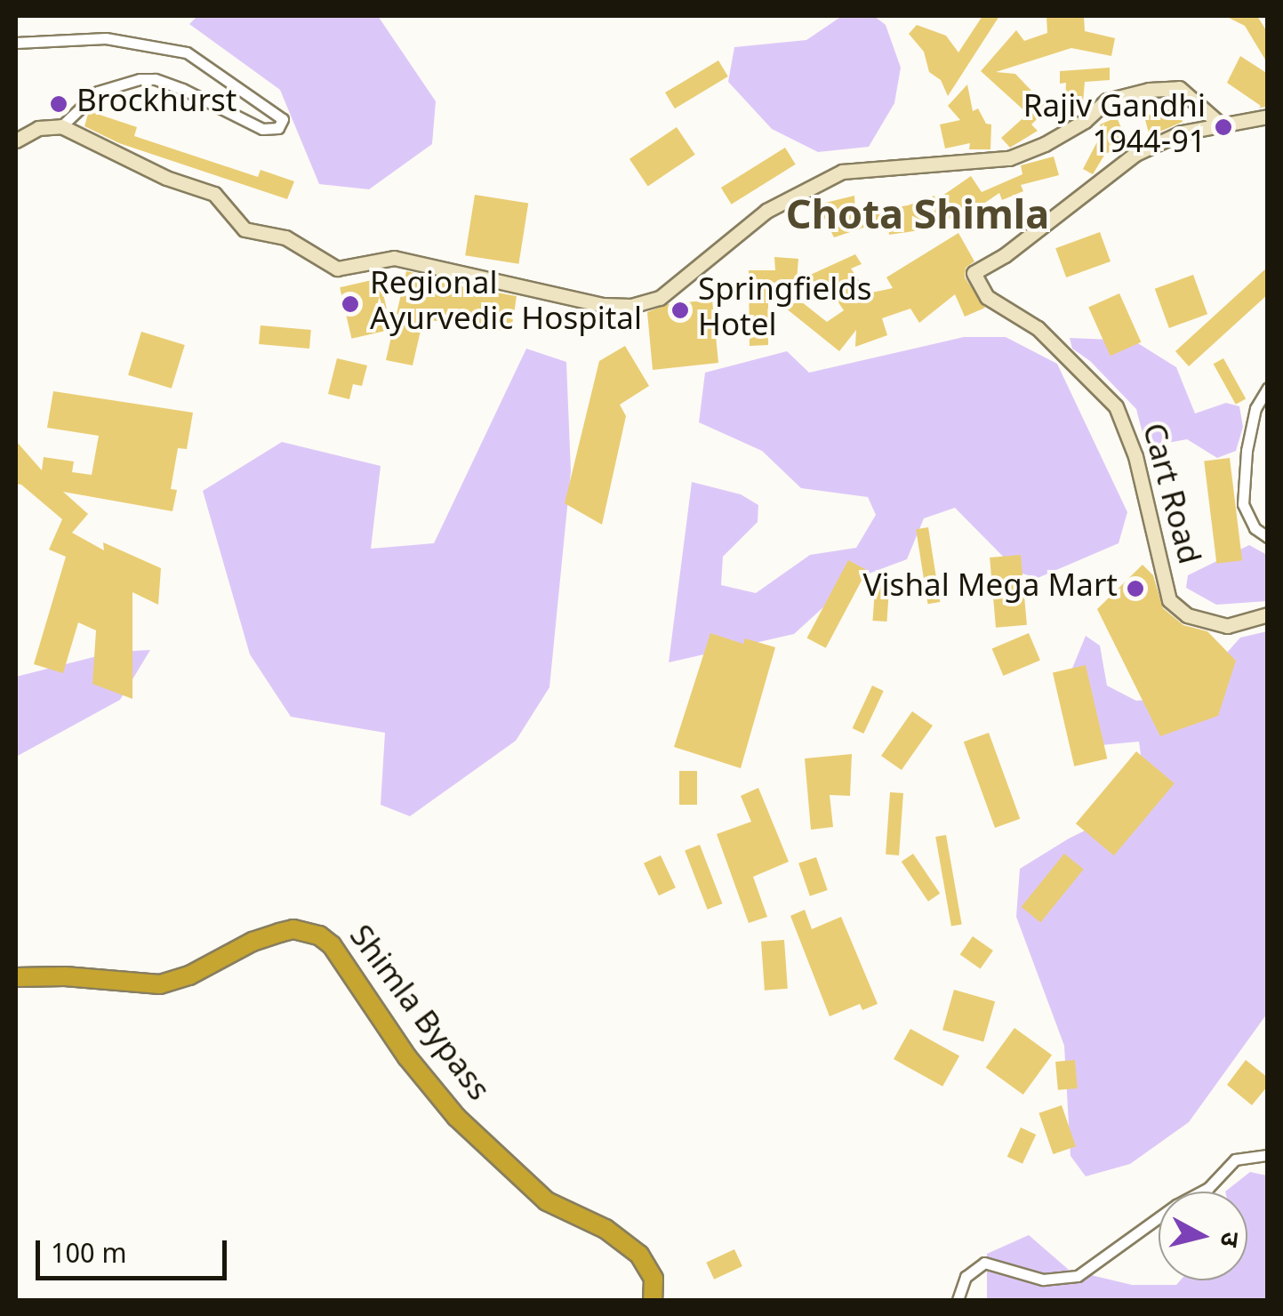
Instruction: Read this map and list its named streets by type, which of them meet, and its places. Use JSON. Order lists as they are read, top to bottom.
{
  "streets": {
    "highway": ["Shimla Bypass"],
    "street": ["Cart Road"]
  },
  "districts": ["Chota Shimla"],
  "places": [
    "Brockhurst",
    "Rajiv Gandhi 1944-91",
    "Regional Ayurvedic Hospital",
    "Springfields Hotel",
    "Vishal Mega Mart"
  ],
  "scale_bar": "100 m",
  "north": "right"
}
